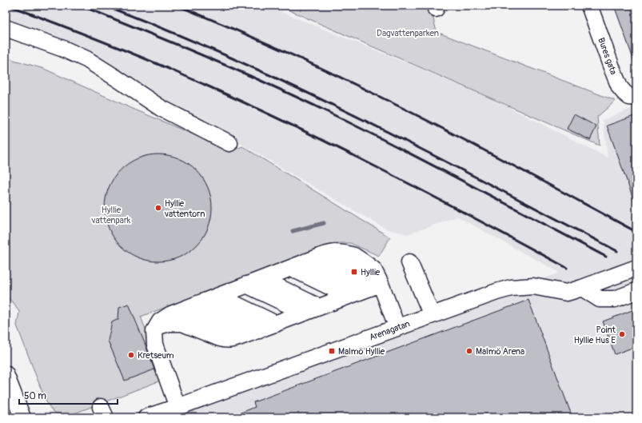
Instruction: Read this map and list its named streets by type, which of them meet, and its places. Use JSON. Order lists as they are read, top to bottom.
{
  "streets": {
    "street": ["Bures gata", "Arenagatan"]
  },
  "parks": ["Dagvattenparken", "Hyllie vattenpark"],
  "places": {
    "other": [
      "Hyllie vattentorn",
      "Point Hyllie Hus E",
      "Malmö Arena",
      "Kretseum"
    ],
    "transit": ["Hyllie", "Malmö Hyllie"]
  },
  "scale_bar": "50 m"
}
